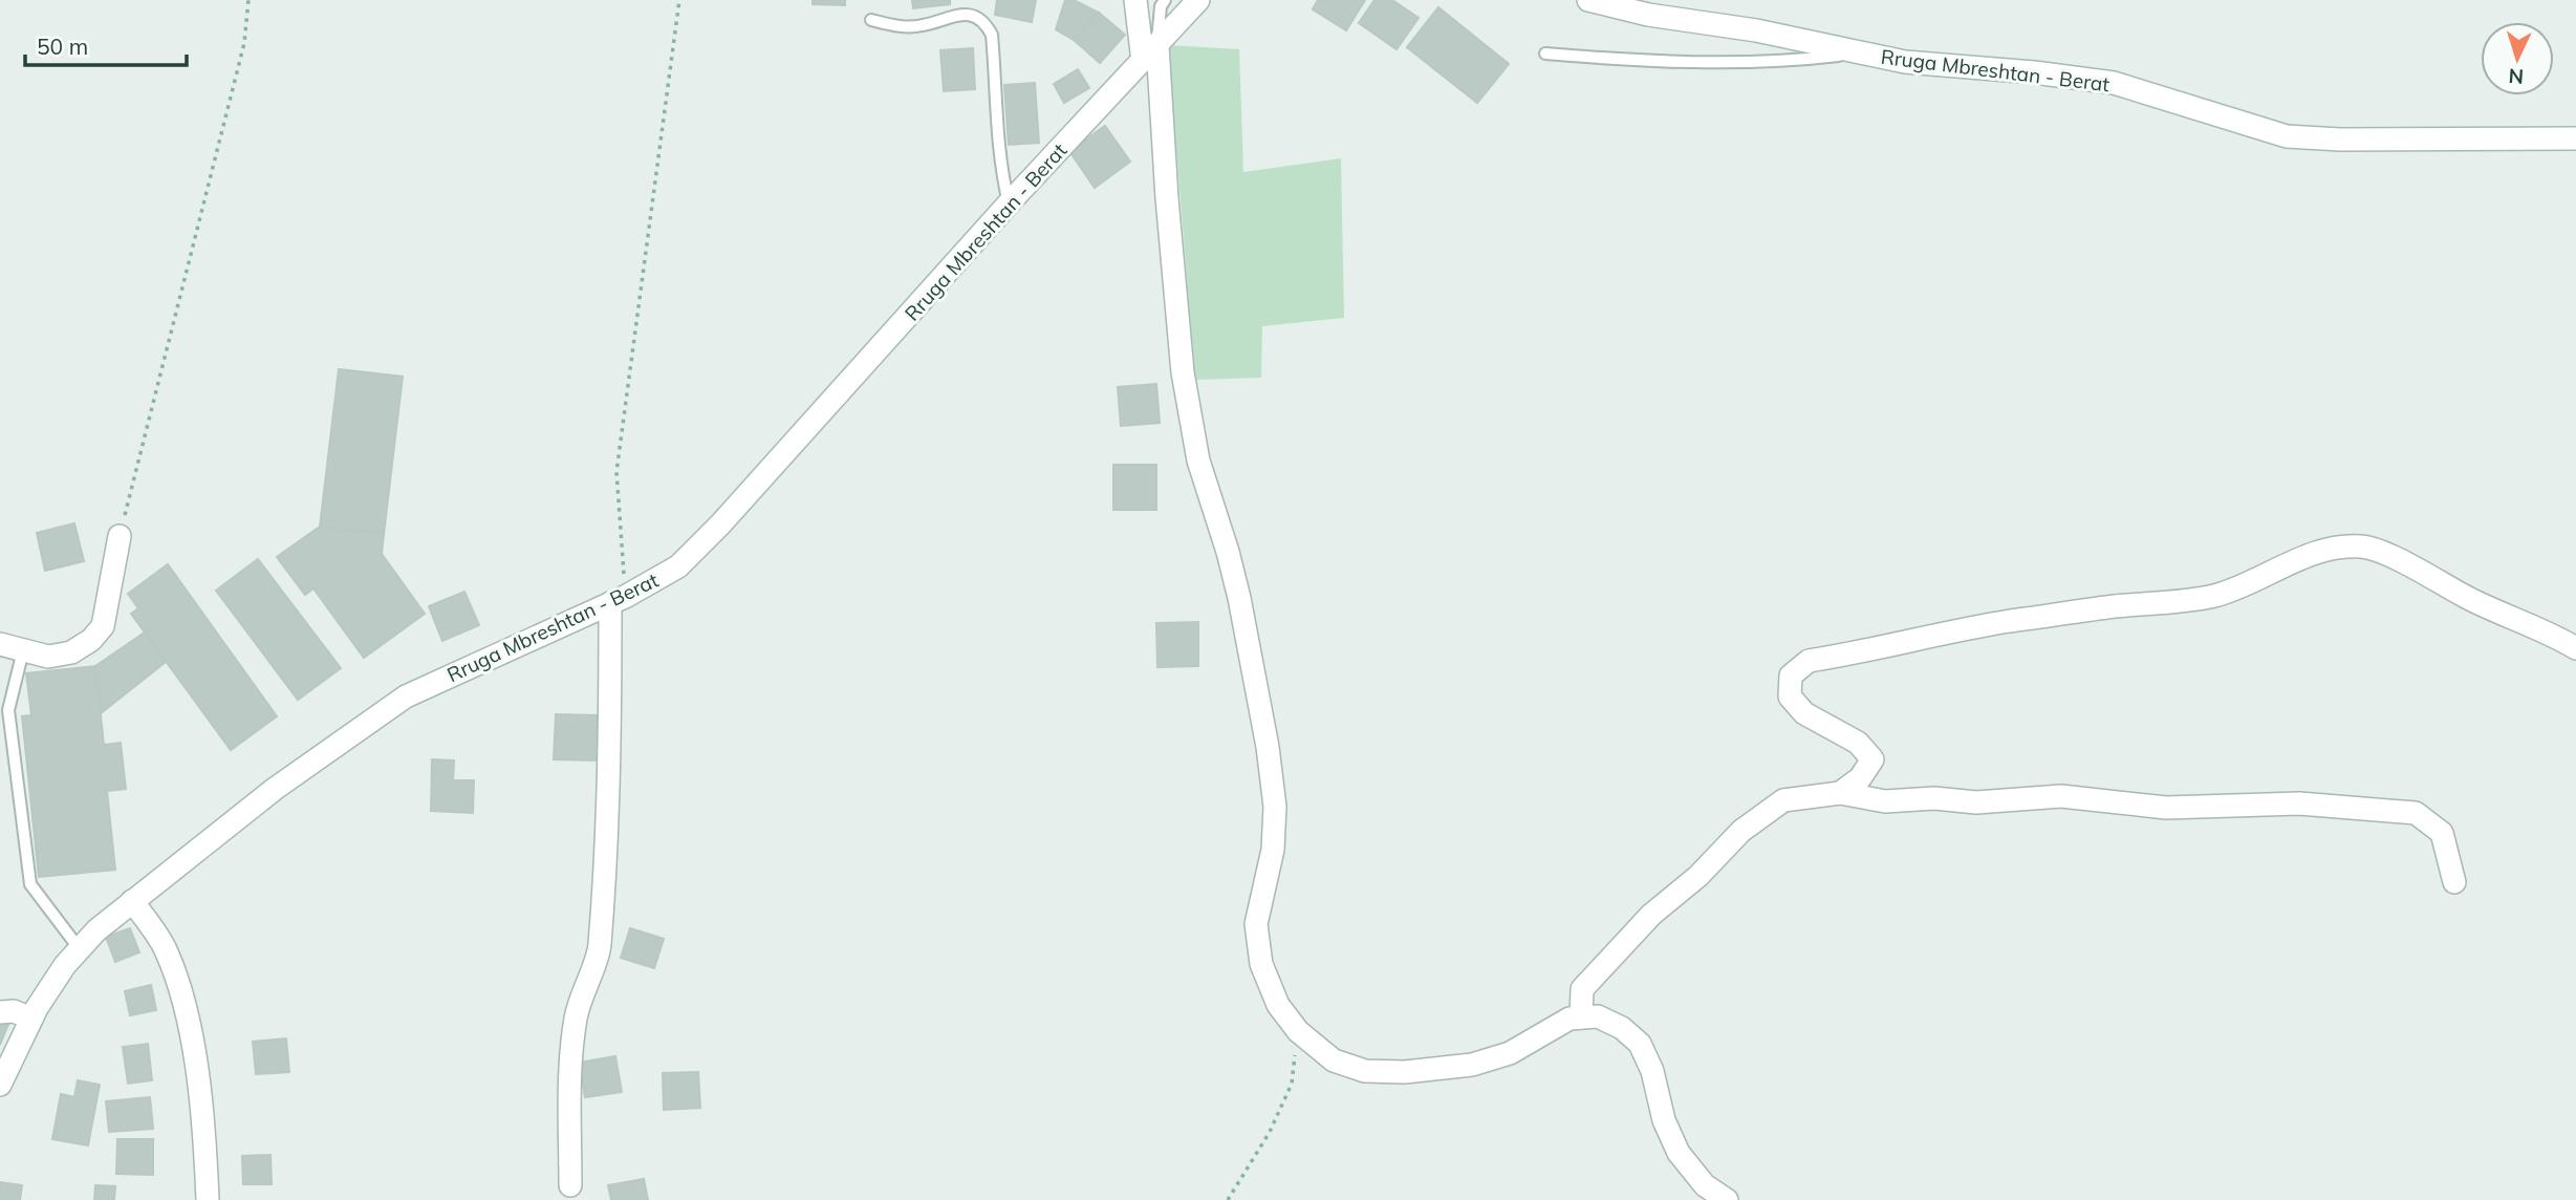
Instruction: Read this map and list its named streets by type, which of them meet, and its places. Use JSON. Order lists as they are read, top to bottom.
{
  "streets": {
    "street": ["Rruga Mbreshtan - Berat"]
  },
  "scale_bar": "50 m",
  "north": "bottom"
}
